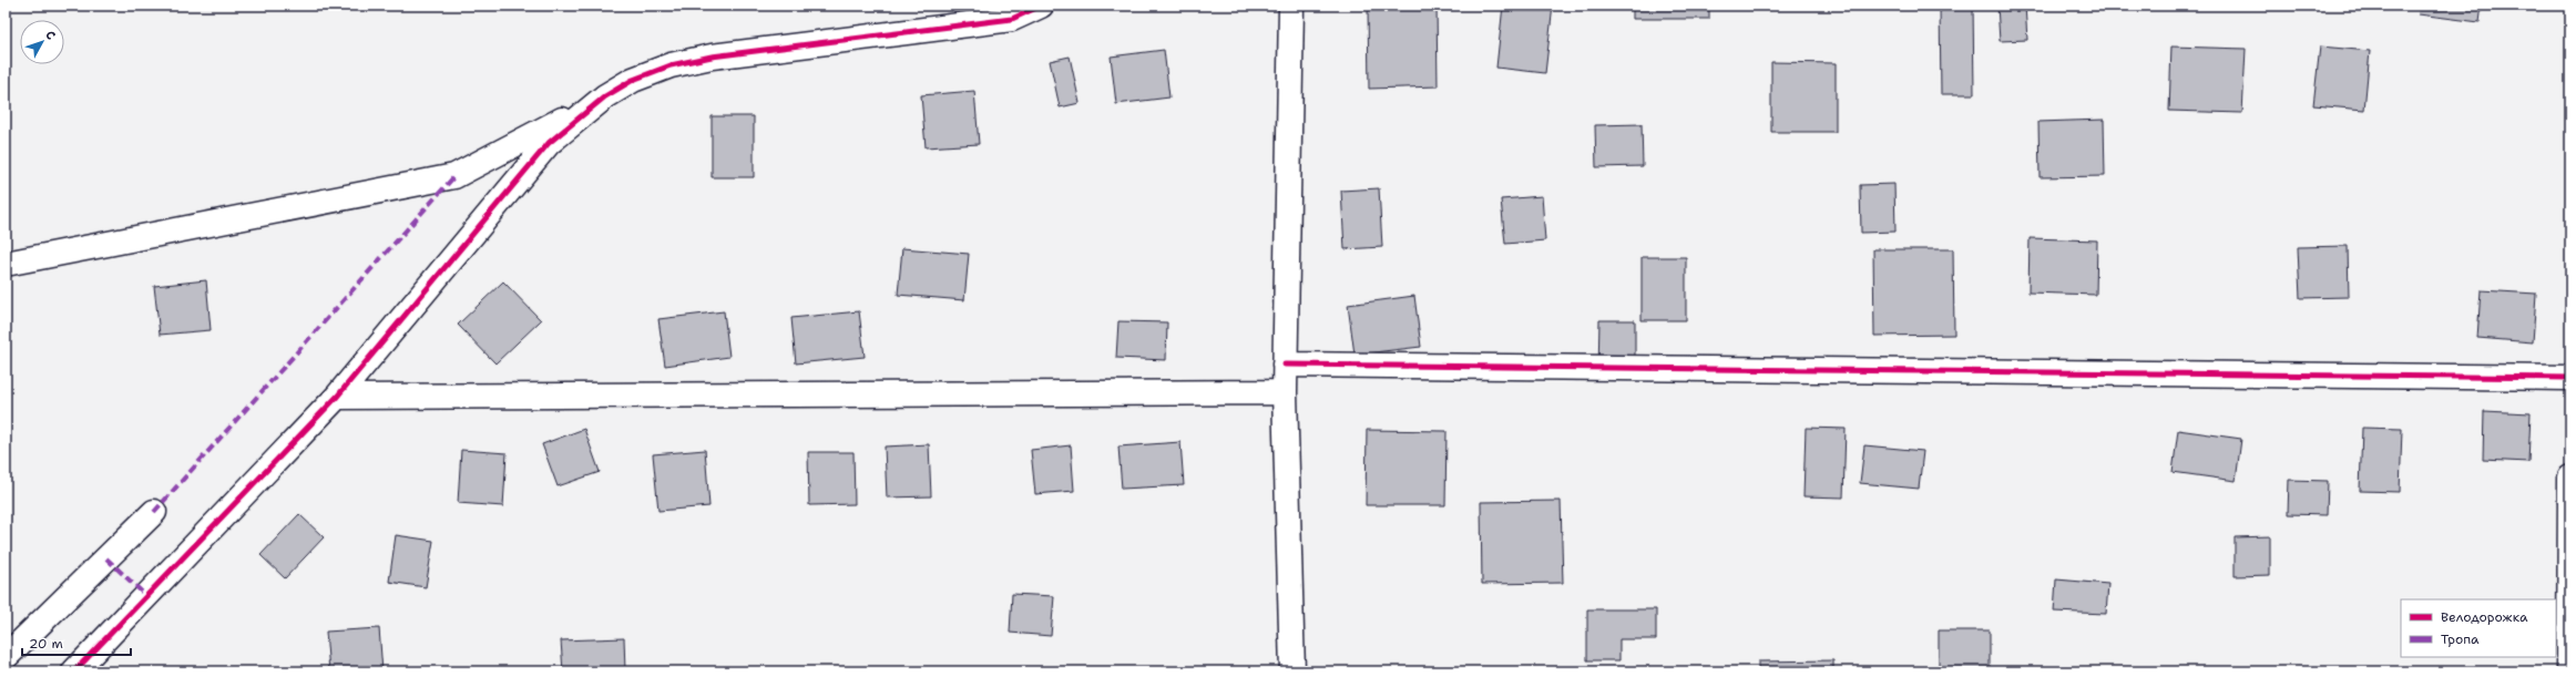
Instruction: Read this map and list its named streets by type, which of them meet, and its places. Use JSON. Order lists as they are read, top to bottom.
{
  "legend": ["Велодорожка", "Тропа"],
  "scale_bar": "20 m",
  "north": "top right"
}
